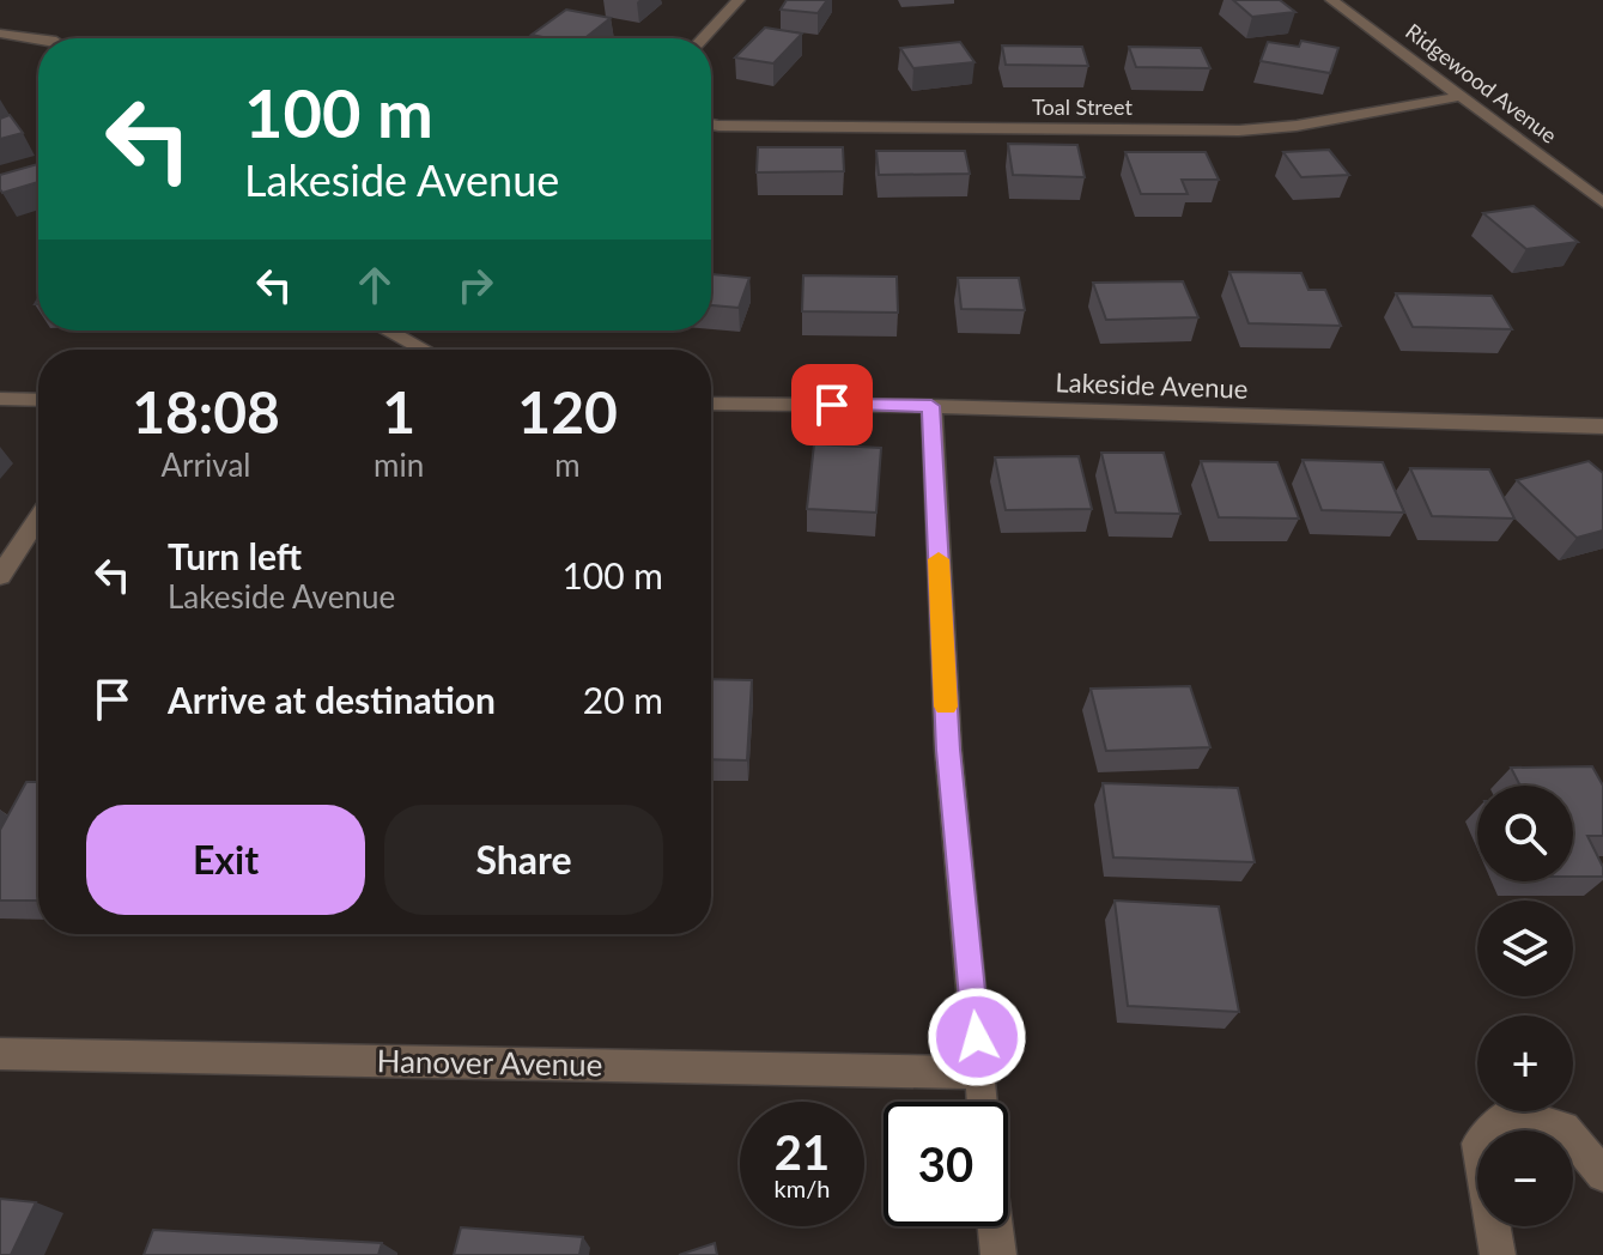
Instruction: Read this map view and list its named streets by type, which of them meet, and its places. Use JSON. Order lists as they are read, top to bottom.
{
  "streets": {
    "street": [
      "Ridgewood Avenue",
      "Toal Street",
      "Lakeside Avenue",
      "Hanover Avenue"
    ]
  },
  "crossings": [
    ["Ridgewood Avenue", "Toal Street"]
  ],
  "page": {
    "turn": ["100 m", "Lakeside Avenue"],
    "eta": [
      "18:08",
      "Arrival",
      "1",
      "min",
      "120",
      "m"
    ],
    "list": [
      {
        "name": "Turn left",
        "note": "Lakeside Avenue",
        "value": "100 m"
      },
      {
        "name": "Arrive at destination",
        "value": "20 m"
      }
    ],
    "map_buttons": ["+", "−"],
    "buttons": ["Exit", "Share"],
    "speed": "21 km/h",
    "limit": "30"
  }
}
